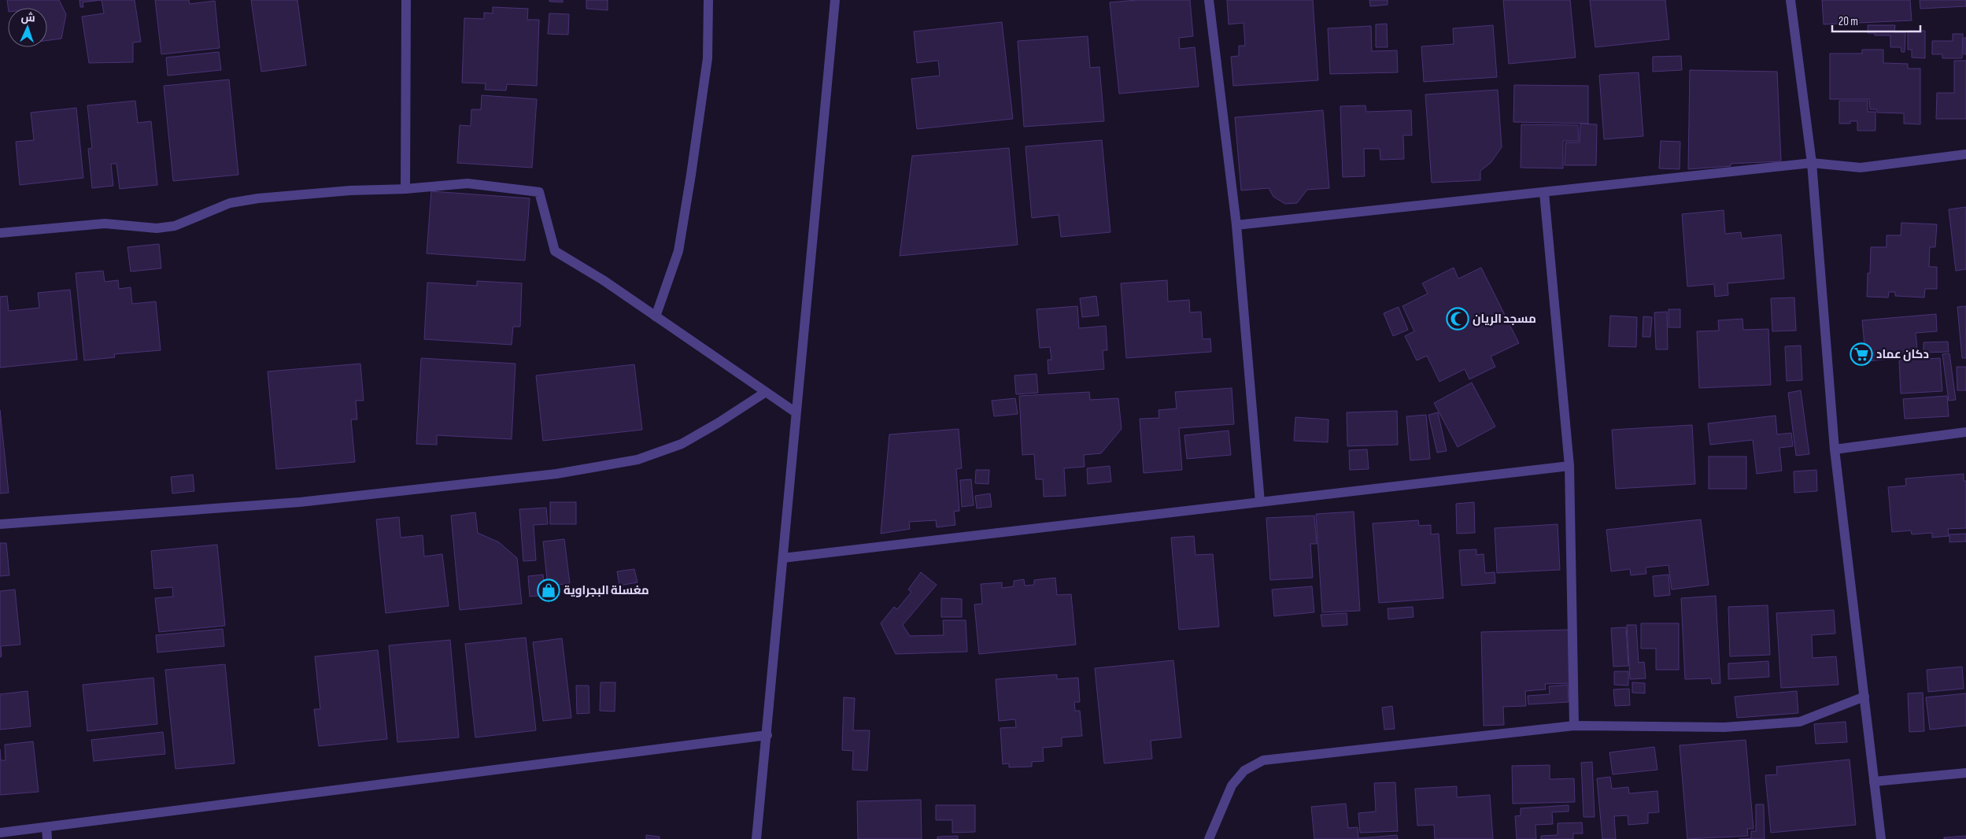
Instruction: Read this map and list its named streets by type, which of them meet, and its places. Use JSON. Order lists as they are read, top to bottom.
{
  "places": {
    "mosque": ["مسجد الريان"],
    "supermarket": ["دكان عماد"],
    "shop": ["مغسلة البجراوية"]
  },
  "scale_bar": "20 m",
  "north": "top"
}
